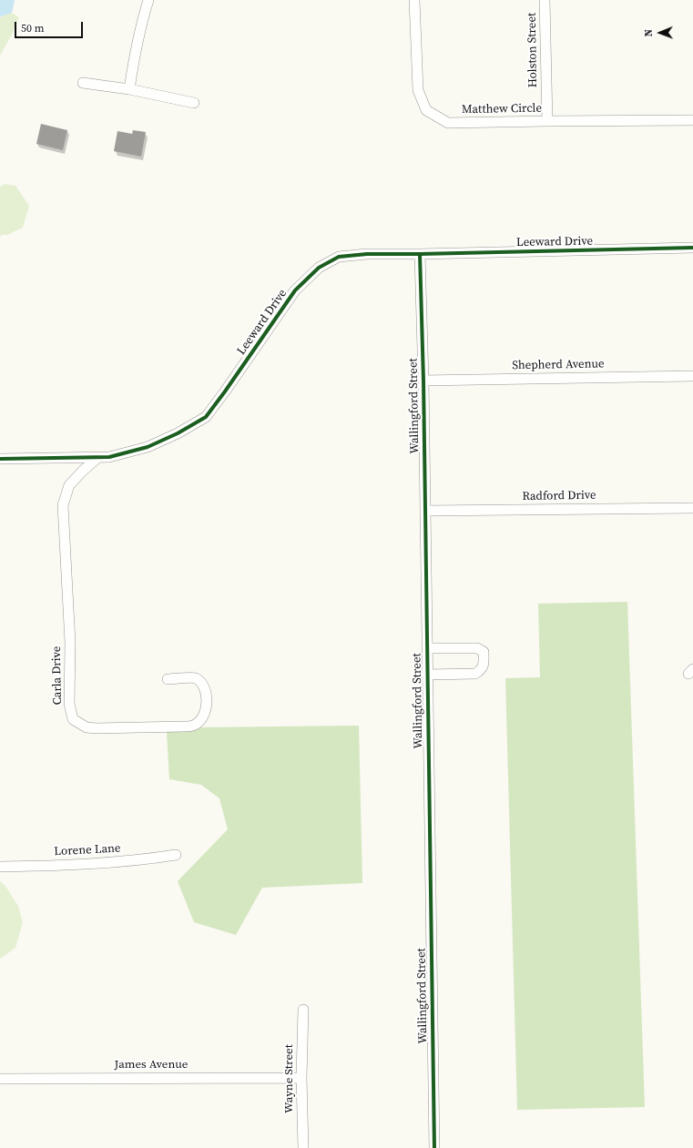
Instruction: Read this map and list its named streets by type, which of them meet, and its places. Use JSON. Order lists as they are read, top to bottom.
{
  "streets": {
    "street": [
      "Holston Street",
      "Matthew Circle",
      "Leeward Drive",
      "Shepherd Avenue",
      "Wallingford Street",
      "Radford Drive",
      "Carla Drive",
      "Lorene Lane",
      "James Avenue",
      "Wayne Street"
    ]
  },
  "crossings": [
    ["Holston Street", "Matthew Circle"],
    ["Leeward Drive", "Wallingford Street"],
    ["Leeward Drive", "Carla Drive"],
    ["Shepherd Avenue", "Wallingford Street"],
    ["Wallingford Street", "Radford Drive"],
    ["James Avenue", "Wayne Street"]
  ],
  "scale_bar": "50 m",
  "north": "left"
}
